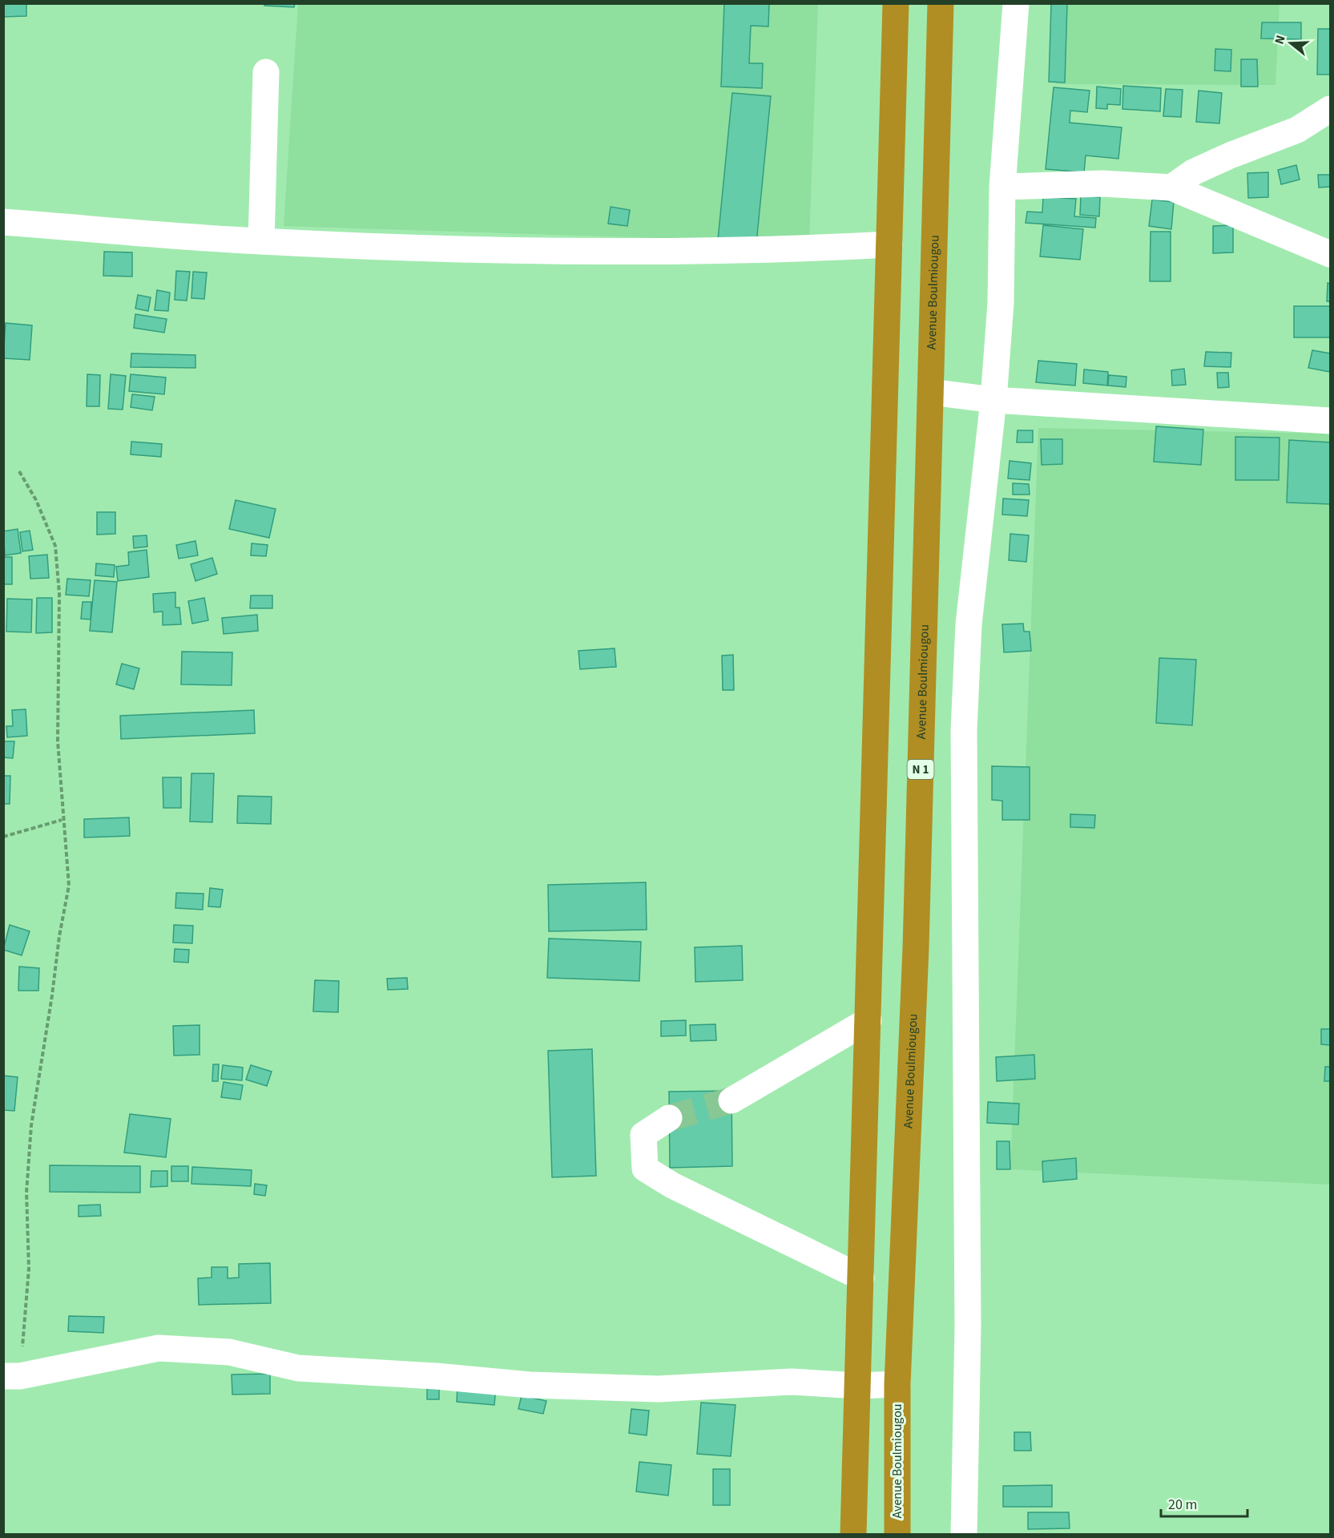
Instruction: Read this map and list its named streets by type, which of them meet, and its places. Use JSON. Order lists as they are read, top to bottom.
{
  "streets": {
    "highway": ["Avenue Boulmiougou", "N 1"]
  },
  "scale_bar": "20 m",
  "north": "left"
}
